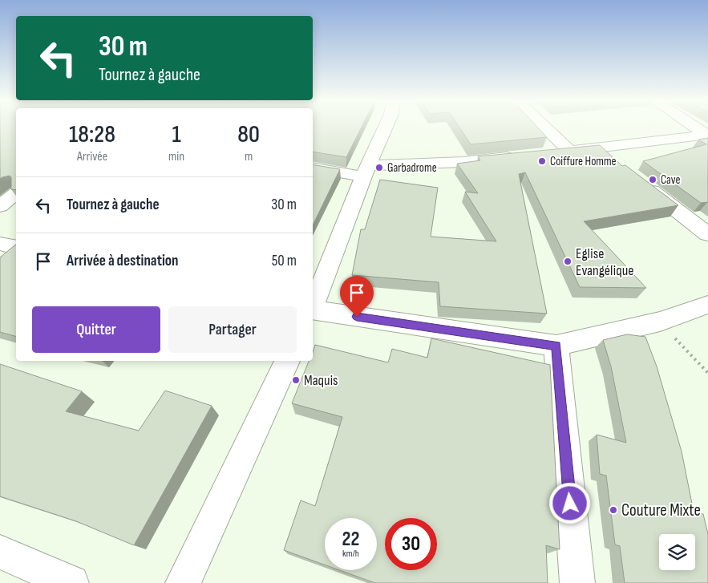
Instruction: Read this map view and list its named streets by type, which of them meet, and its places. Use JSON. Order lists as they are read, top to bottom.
{
  "places": [
    "Coiffure Homme",
    "Garbadrome",
    "Cave",
    "Eglise Evangélique",
    "Maquis",
    "Couture Mixte"
  ],
  "page": {
    "turn": ["30 m", "Tournez à gauche"],
    "eta": [
      "18:28",
      "Arrivée",
      "1",
      "min",
      "80",
      "m"
    ],
    "list": [
      {
        "name": "Tournez à gauche",
        "value": "30 m"
      },
      {
        "name": "Arrivée à destination",
        "value": "50 m"
      }
    ],
    "buttons": ["Quitter", "Partager"],
    "speed": "22 km/h",
    "limit": "30"
  }
}
